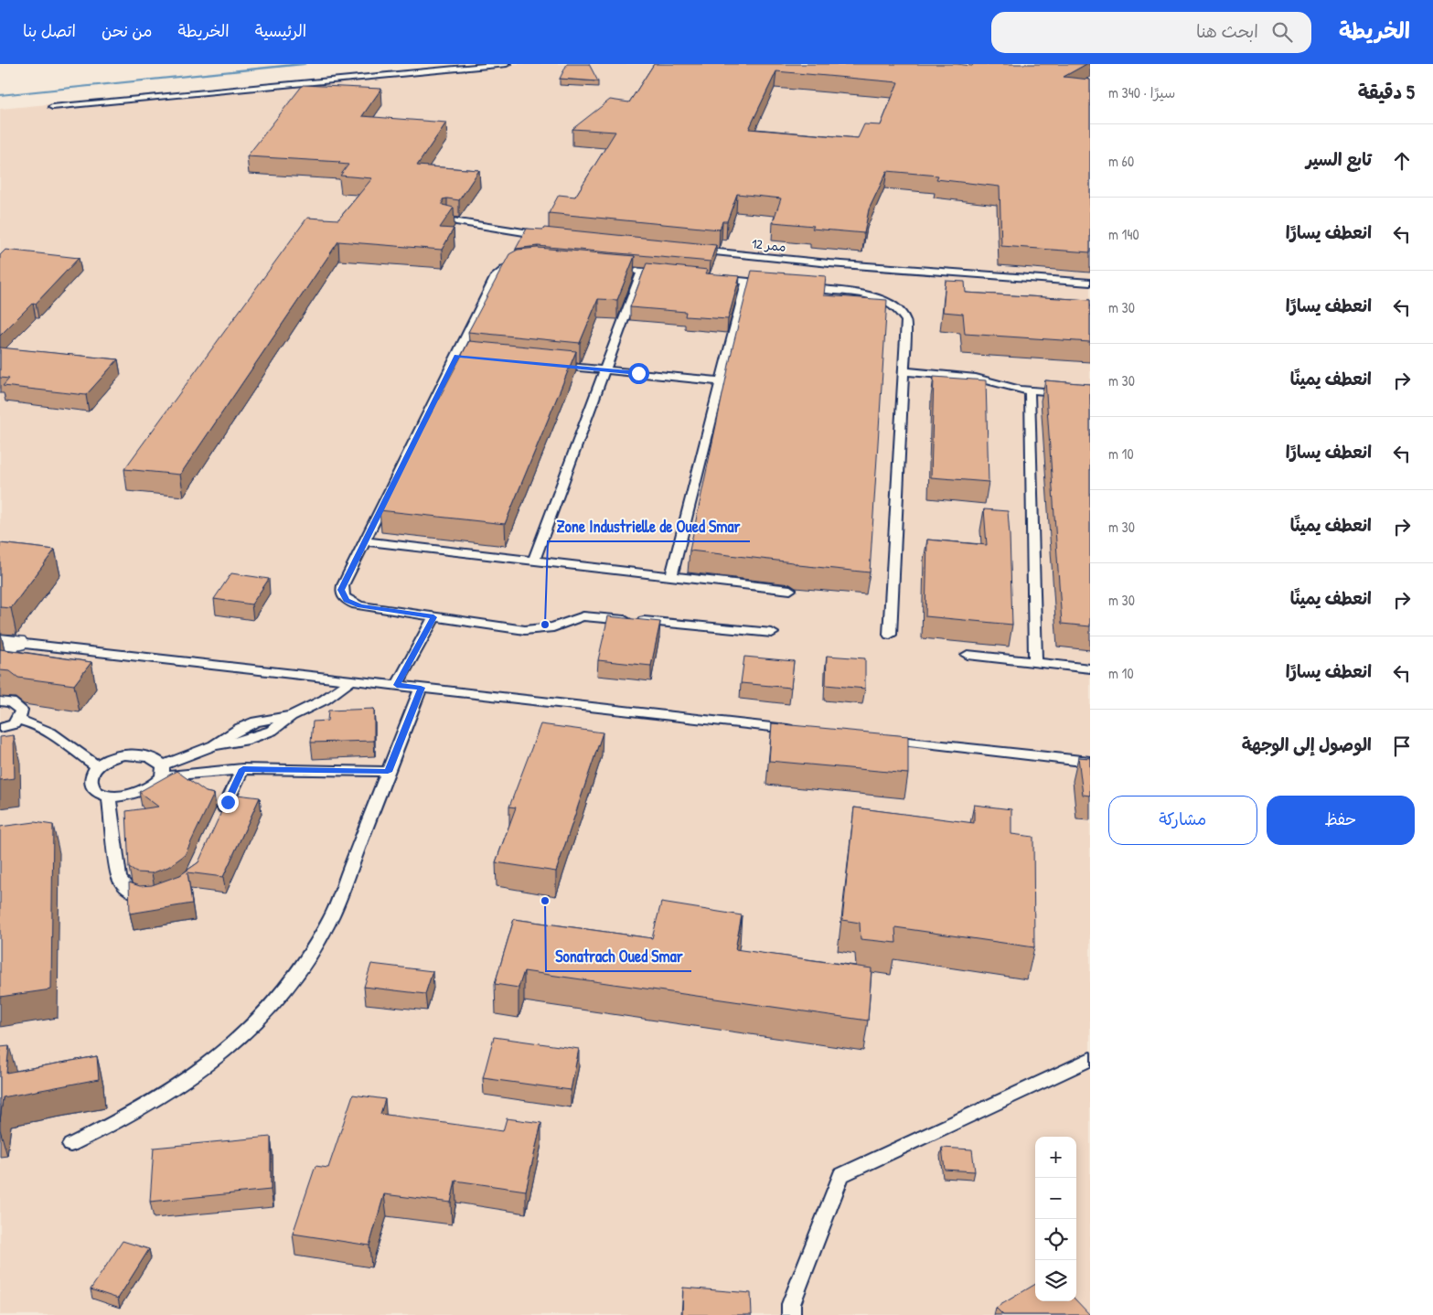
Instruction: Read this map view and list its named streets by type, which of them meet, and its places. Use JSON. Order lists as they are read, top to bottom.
{
  "streets": {
    "lane": ["ممر 12"]
  },
  "places": ["Zone Industrielle de Oued Smar", "Sonatrach Oued Smar"],
  "page": {
    "header": "الخريطة",
    "search": "ابحث هنا",
    "nav": [
      "الرئيسية",
      "الخريطة",
      "من نحن",
      "اتصل بنا"
    ],
    "heading": ["5 دقيقة", "سيرًا · 340 m"],
    "list": [
      ["تابع السير", "60 m"],
      ["انعطف يسارًا", "140 m"],
      ["انعطف يسارًا", "30 m"],
      ["انعطف يمينًا", "30 m"],
      ["انعطف يسارًا", "10 m"],
      ["انعطف يمينًا", "30 m"],
      ["انعطف يمينًا", "30 m"],
      ["انعطف يسارًا", "10 m"],
      "الوصول إلى الوجهة"
    ],
    "buttons": ["حفظ", "مشاركة"],
    "map_buttons": ["+", "−"]
  }
}
